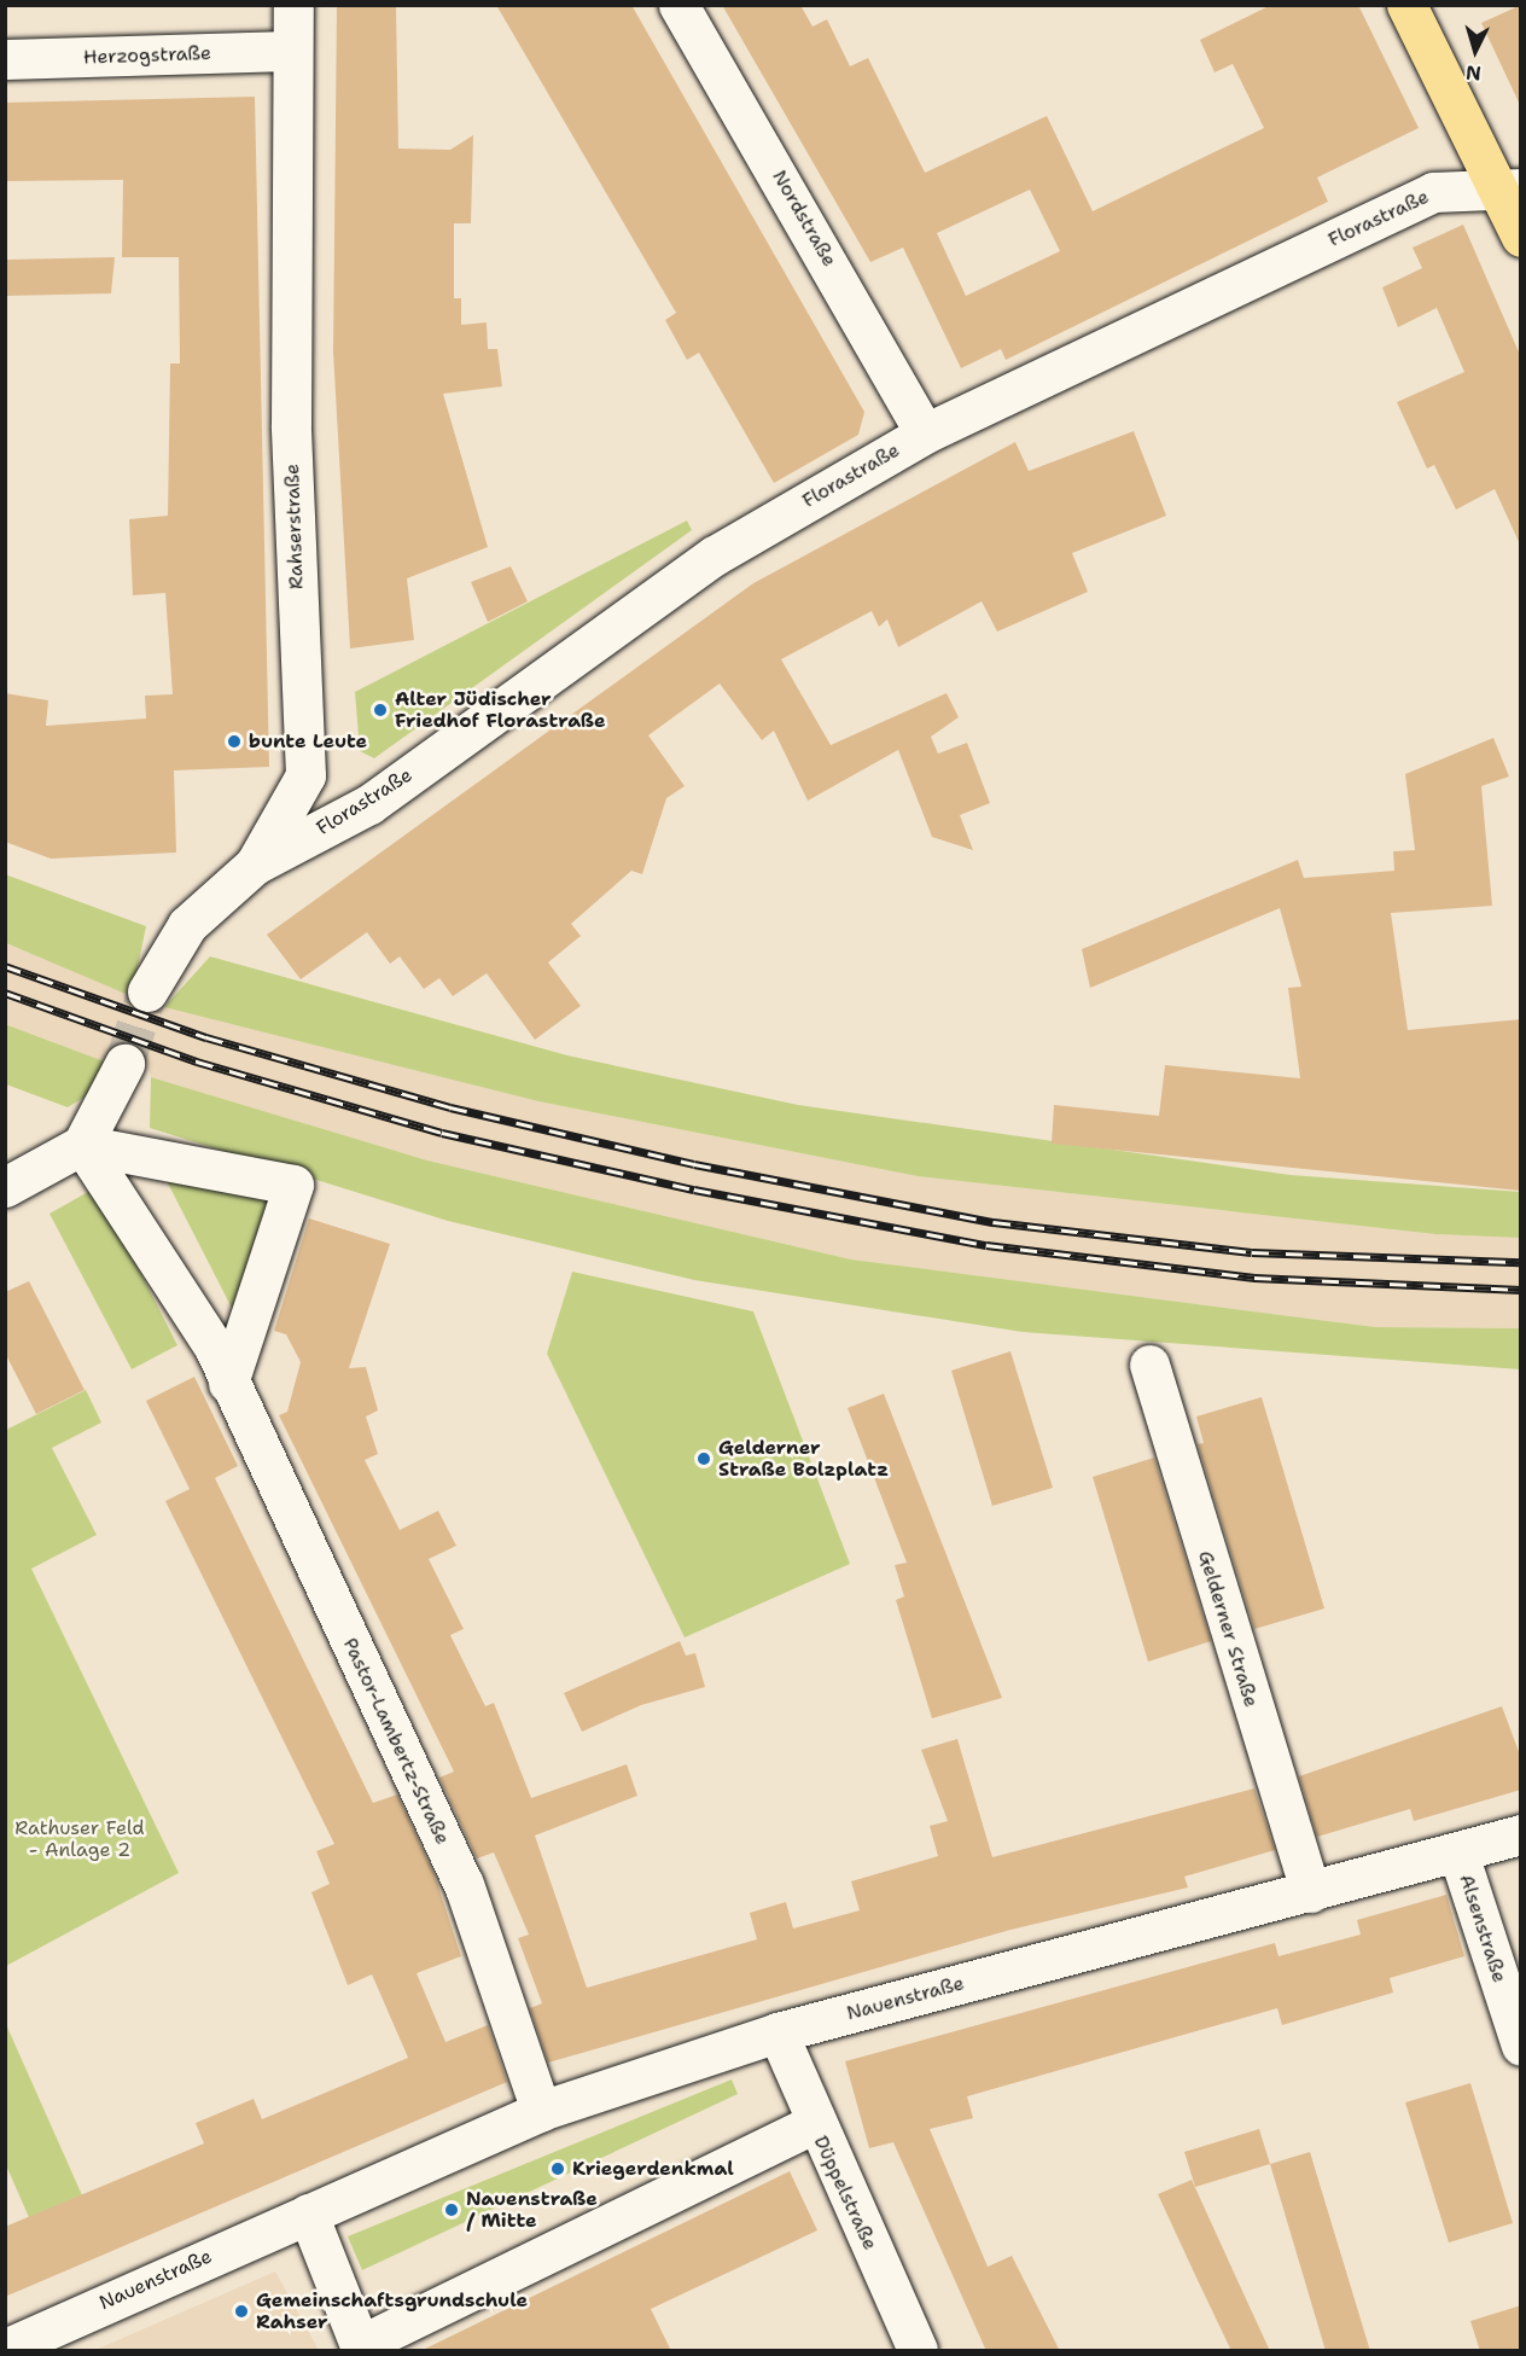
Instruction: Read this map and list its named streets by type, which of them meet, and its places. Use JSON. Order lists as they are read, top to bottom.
{
  "streets": {
    "street": [
      "Herzogstraße",
      "Nordstraße",
      "Florastraße",
      "Rahserstraße",
      "Gelderner Straße",
      "Pastor-Lambertz-Straße",
      "Alsenstraße",
      "Nauenstraße",
      "Düppelstraße"
    ]
  },
  "crossings": [
    ["Herzogstraße", "Rahserstraße"],
    ["Nordstraße", "Florastraße"],
    ["Florastraße", "Rahserstraße"],
    ["Gelderner Straße", "Nauenstraße"],
    ["Pastor-Lambertz-Straße", "Nauenstraße"],
    ["Alsenstraße", "Nauenstraße"],
    ["Nauenstraße", "Düppelstraße"]
  ],
  "parks": ["Rathuser Feld - Anlage 2"],
  "places": [
    "Alter Jüdischer Friedhof Florastraße",
    "bunte Leute",
    "Gelderner Straße Bolzplatz",
    "Kriegerdenkmal",
    "Nauenstraße / Mitte",
    "Gemeinschaftsgrundschule Rahser"
  ],
  "north": "bottom"
}
